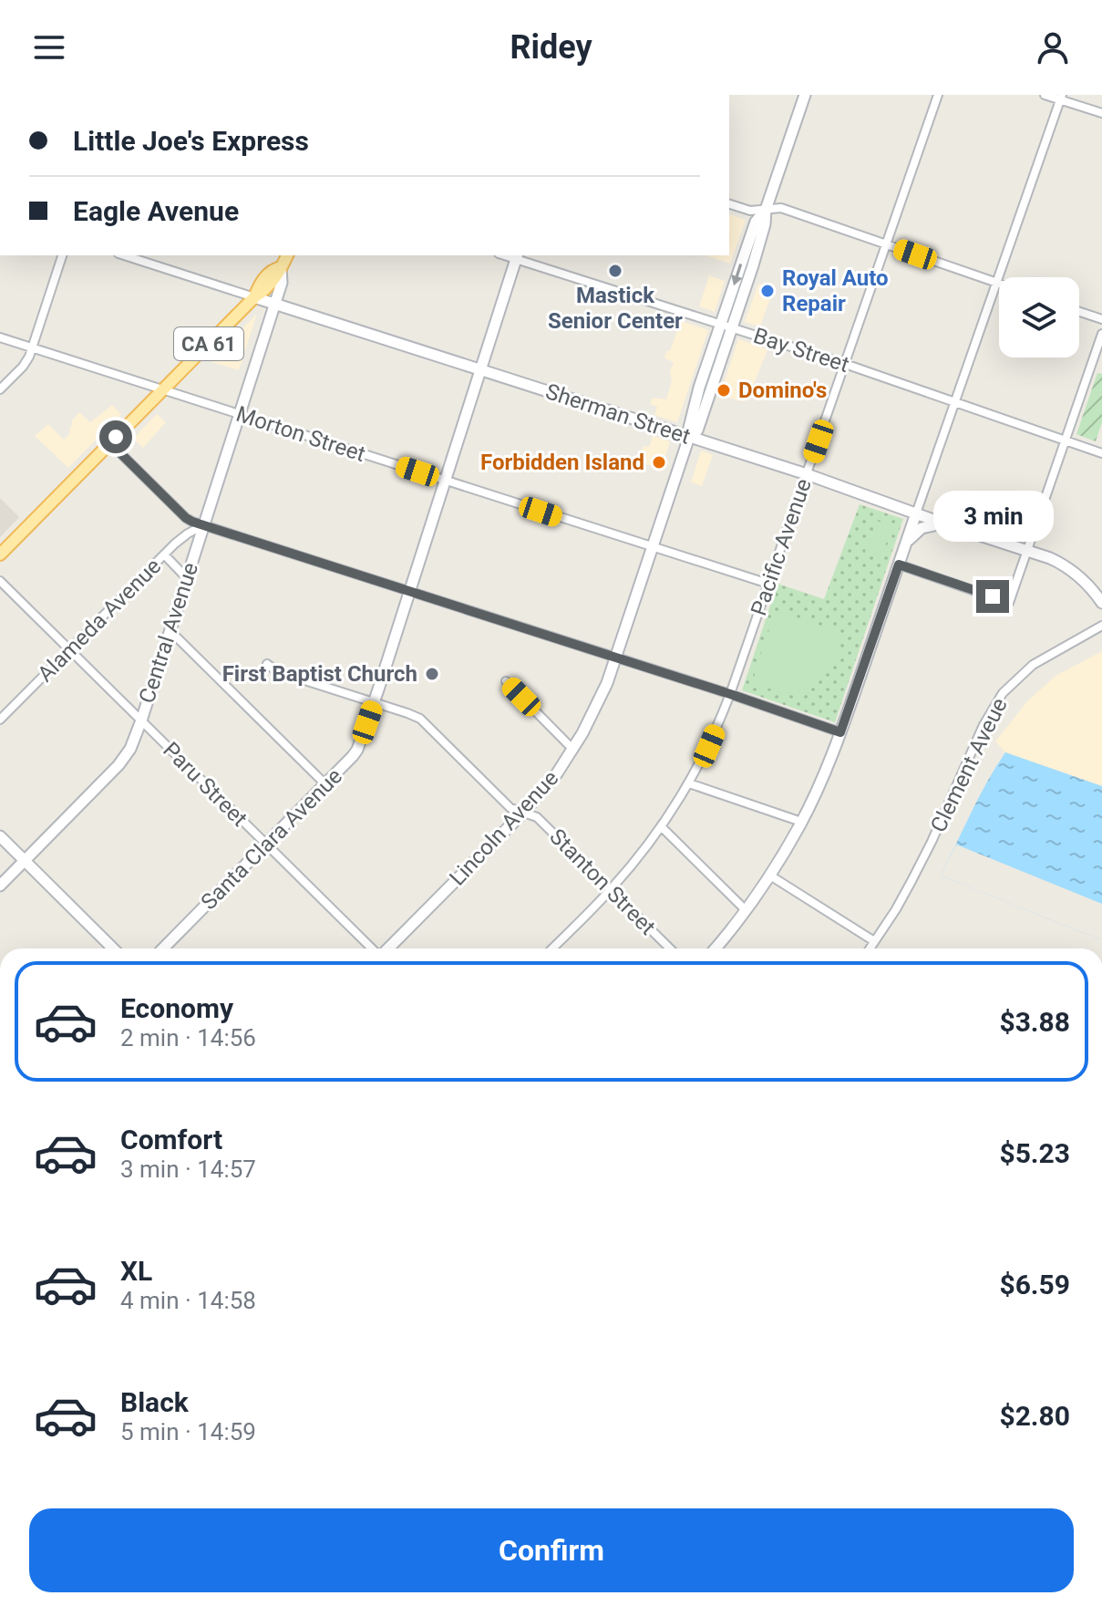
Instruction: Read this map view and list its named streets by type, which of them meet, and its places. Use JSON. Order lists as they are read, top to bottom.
{
  "streets": {
    "main road": ["CA 61", "Central Avenue"],
    "street": [
      "Bay Street",
      "Sherman Street",
      "Morton Street",
      "Pacific Avenue",
      "Alameda Avenue",
      "Clement Aveue",
      "Paru Street",
      "Lincoln Avenue",
      "Santa Clara Avenue",
      "Stanton Street"
    ]
  },
  "crossings": [
    ["CA 61", "Sherman Street"],
    ["CA 61", "Morton Street"],
    ["CA 61", "Central Avenue"],
    ["Bay Street", "Pacific Avenue"],
    ["Bay Street", "Lincoln Avenue"],
    ["Bay Street", "Santa Clara Avenue"],
    ["Sherman Street", "Pacific Avenue"],
    ["Sherman Street", "Central Avenue"],
    ["Sherman Street", "Lincoln Avenue"],
    ["Sherman Street", "Santa Clara Avenue"],
    ["Morton Street", "Pacific Avenue"],
    ["Morton Street", "Central Avenue"],
    ["Morton Street", "Lincoln Avenue"],
    ["Morton Street", "Santa Clara Avenue"],
    ["Pacific Avenue", "Stanton Street"],
    ["Alameda Avenue", "Central Avenue"],
    ["Alameda Avenue", "Paru Street"],
    ["Central Avenue", "Paru Street"],
    ["Paru Street", "Santa Clara Avenue"],
    ["Lincoln Avenue", "Stanton Street"],
    ["Santa Clara Avenue", "Stanton Street"]
  ],
  "places": [
    "Mastick Senior Center",
    "Royal Auto Repair",
    "Domino's",
    "Forbidden Island",
    "First Baptist Church"
  ],
  "page": {
    "header": "Ridey",
    "banner": ["Little Joe's Express", "Eagle Avenue"],
    "bubble": "3 min",
    "list": [
      {
        "name": "Economy",
        "note": "2 min · 14:56",
        "value": "$3.88"
      },
      {
        "name": "Comfort",
        "note": "3 min · 14:57",
        "value": "$5.23"
      },
      {
        "name": "XL",
        "note": "4 min · 14:58",
        "value": "$6.59"
      },
      {
        "name": "Black",
        "note": "5 min · 14:59",
        "value": "$2.80"
      }
    ],
    "buttons": "Confirm"
  }
}
